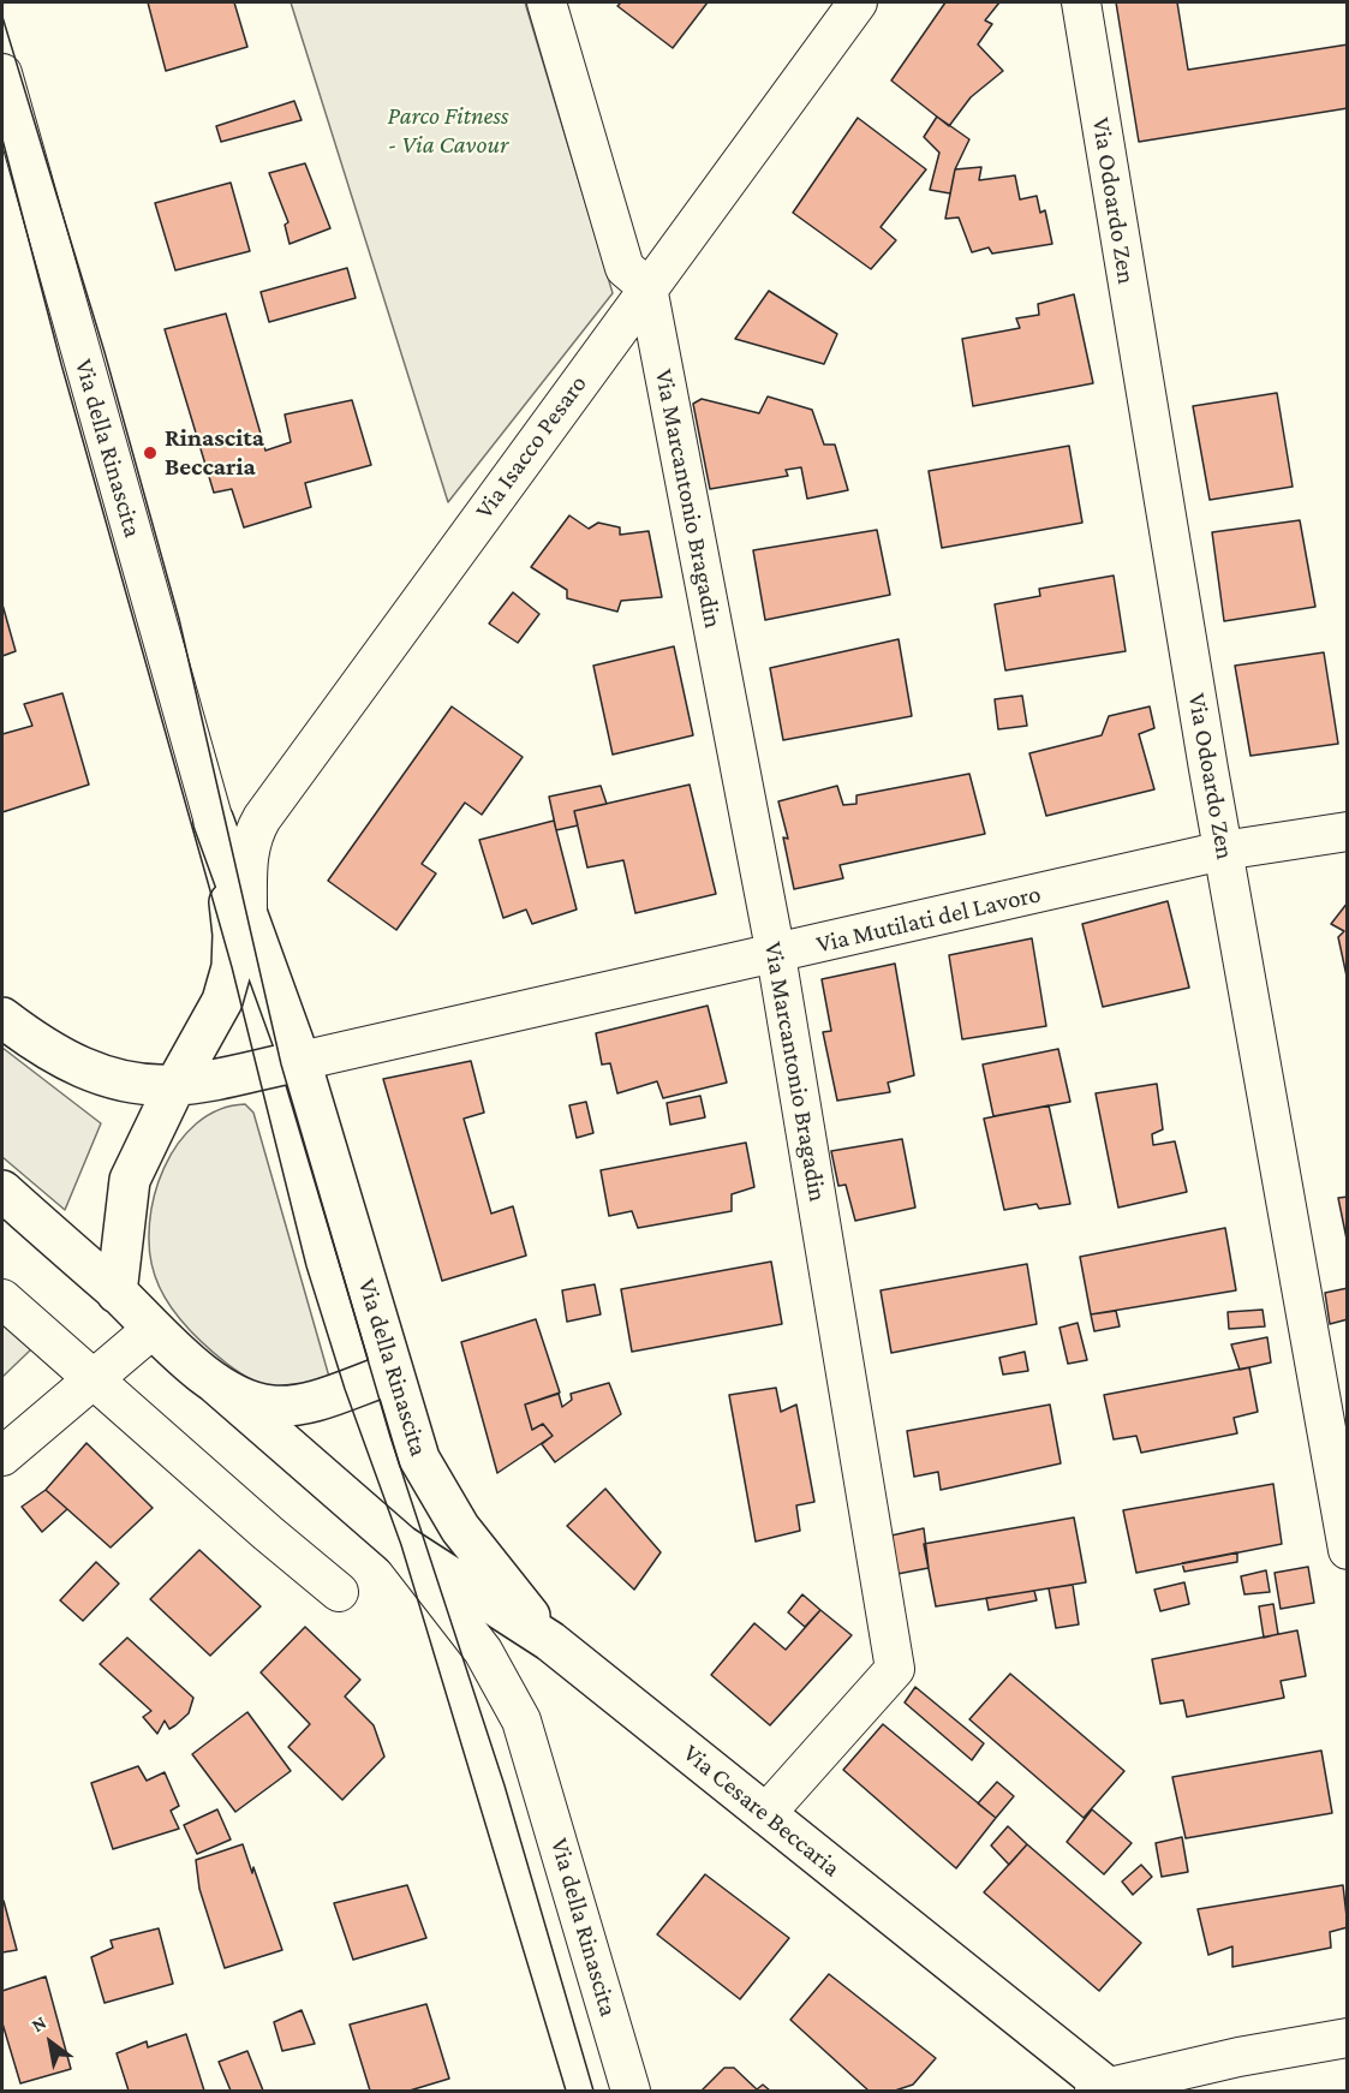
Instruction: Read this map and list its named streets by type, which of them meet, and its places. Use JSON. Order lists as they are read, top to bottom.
{
  "streets": {
    "street": [
      "Via Odoardo Zen",
      "Via Isacco Pesaro",
      "Via della Rinascita",
      "Via Marcantonio Bragadin",
      "Via Mutilati del Lavoro",
      "Via Cesare Beccaria"
    ]
  },
  "crossings": [
    ["Via Odoardo Zen", "Via Mutilati del Lavoro"],
    ["Via Isacco Pesaro", "Via della Rinascita"],
    ["Via Isacco Pesaro", "Via Marcantonio Bragadin"],
    ["Via della Rinascita", "Via Mutilati del Lavoro"],
    ["Via della Rinascita", "Via Cesare Beccaria"],
    ["Via Marcantonio Bragadin", "Via Mutilati del Lavoro"],
    ["Via Marcantonio Bragadin", "Via Cesare Beccaria"]
  ],
  "parks": ["Parco Fitness - Via Cavour"],
  "places": ["Rinascita Beccaria"],
  "north": "top left"
}
